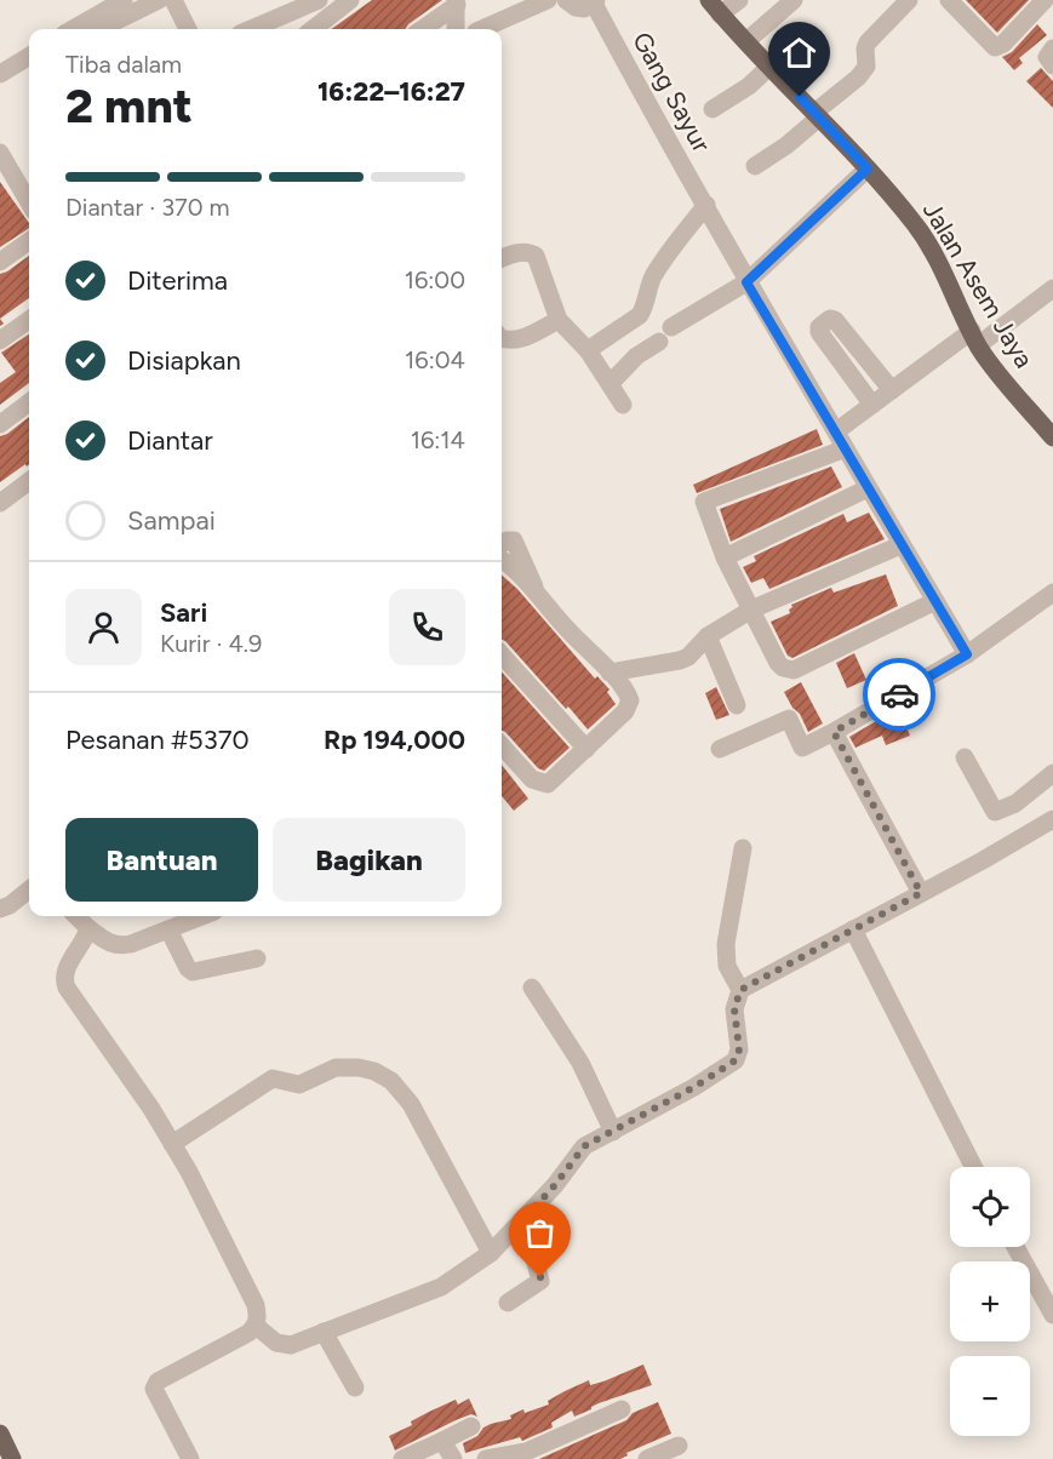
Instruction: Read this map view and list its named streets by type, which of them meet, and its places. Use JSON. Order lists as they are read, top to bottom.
{
  "streets": {
    "main road": ["Jalan Asem Jaya"],
    "street": ["Gang Sayur"]
  },
  "page": {
    "heading": ["2 mnt", "Tiba dalam", "16:22–16:27"],
    "panel": [
      "Sari",
      "Kurir · 4.9",
      "Pesanan #5370",
      "Rp 194,000"
    ],
    "bar": "Diantar · 370 m",
    "list": [
      ["Diterima", "16:00"],
      ["Disiapkan", "16:04"],
      ["Diantar", "16:14"],
      "Sampai"
    ],
    "buttons": ["Bantuan", "Bagikan"],
    "map_buttons": ["+", "−"]
  }
}
